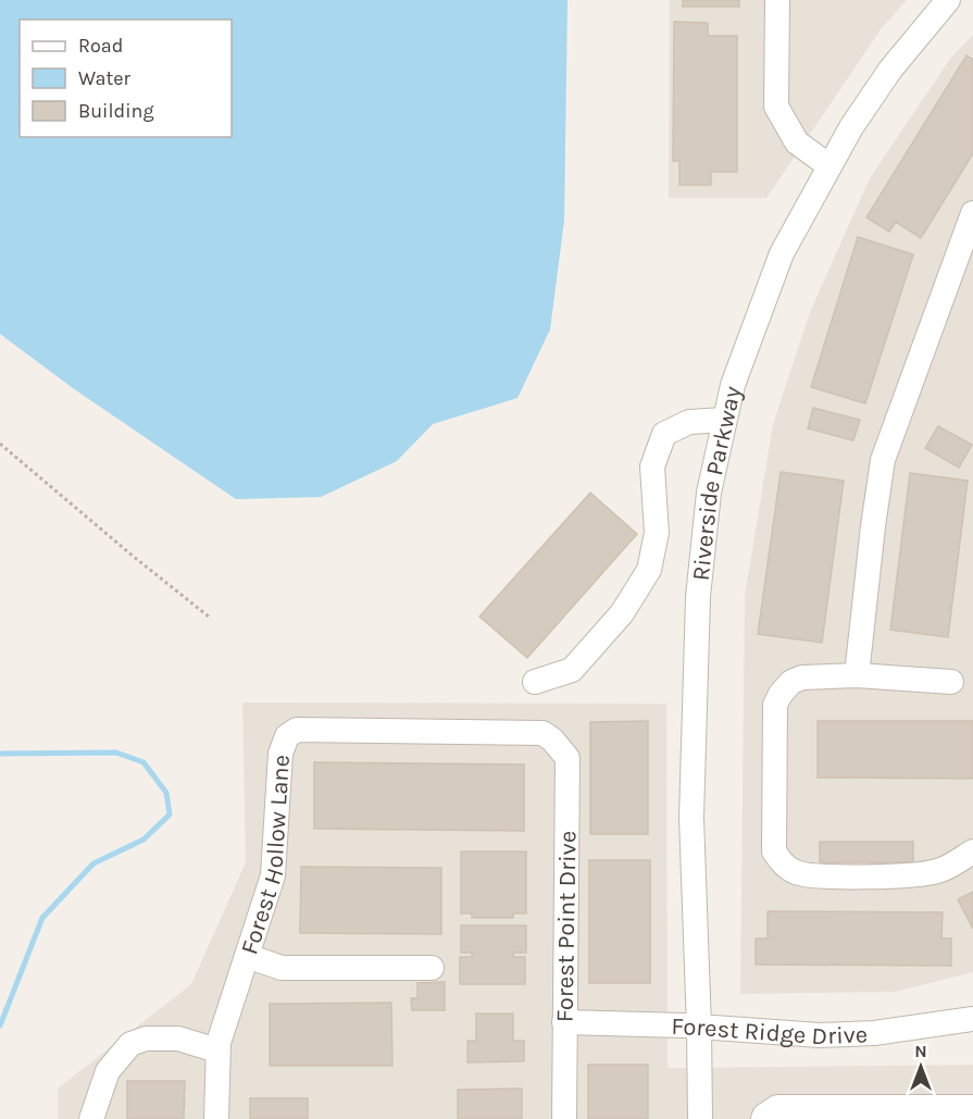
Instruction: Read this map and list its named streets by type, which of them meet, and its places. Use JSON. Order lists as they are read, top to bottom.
{
  "streets": {
    "street": [
      "Riverside Parkway",
      "Forest Hollow Lane",
      "Forest Point Drive",
      "Forest Ridge Drive"
    ]
  },
  "crossings": [
    ["Riverside Parkway", "Forest Ridge Drive"],
    ["Forest Hollow Lane", "Forest Point Drive"],
    ["Forest Point Drive", "Forest Ridge Drive"]
  ],
  "legend": ["Road", "Water", "Building"],
  "north": "top"
}
